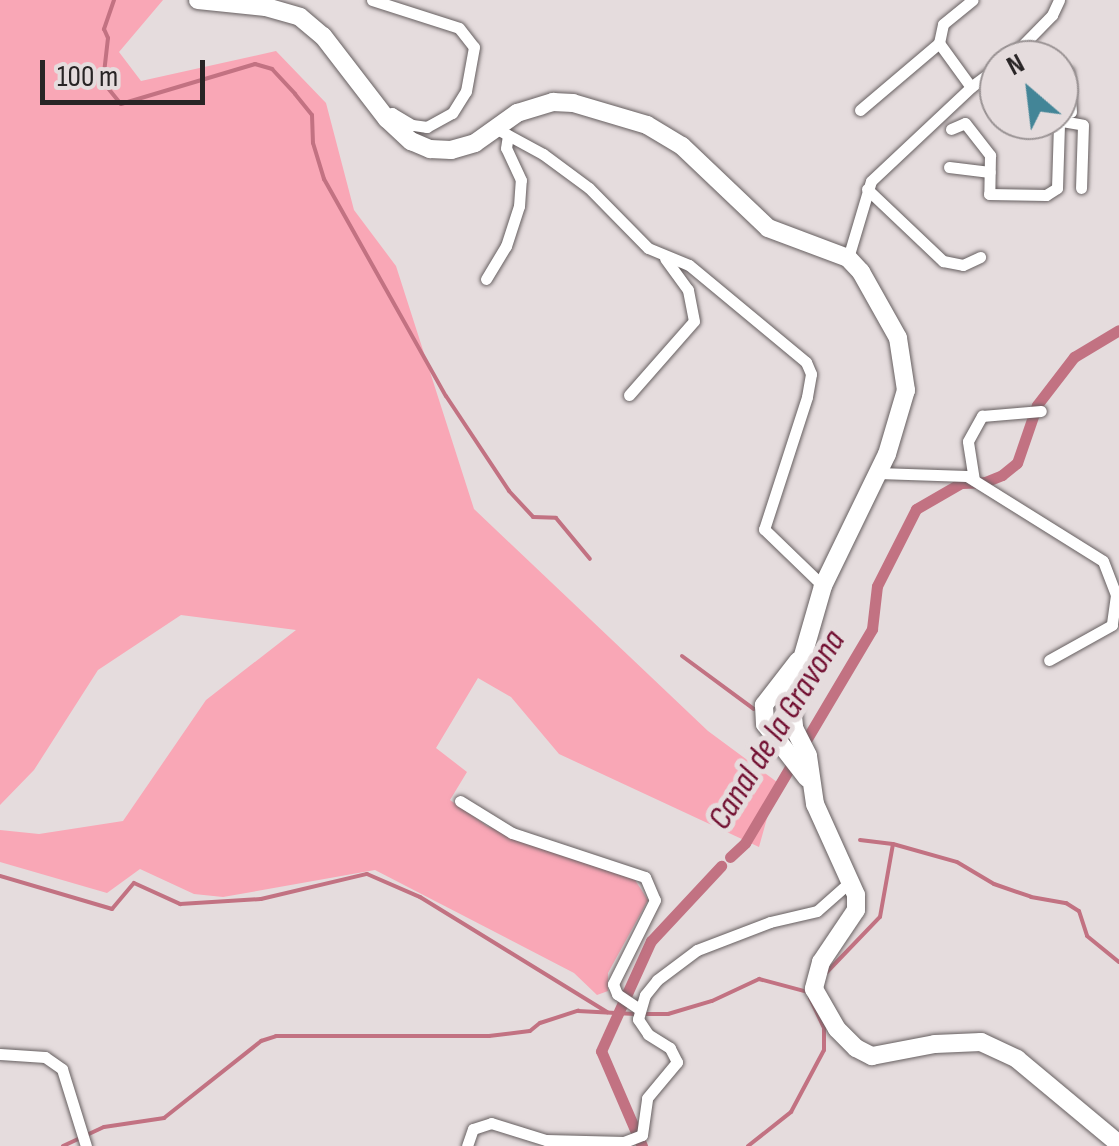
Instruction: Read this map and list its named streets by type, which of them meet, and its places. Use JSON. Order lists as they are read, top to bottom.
{
  "water": ["Canal de la Gravona"],
  "scale_bar": "100 m",
  "north": "top left"
}
